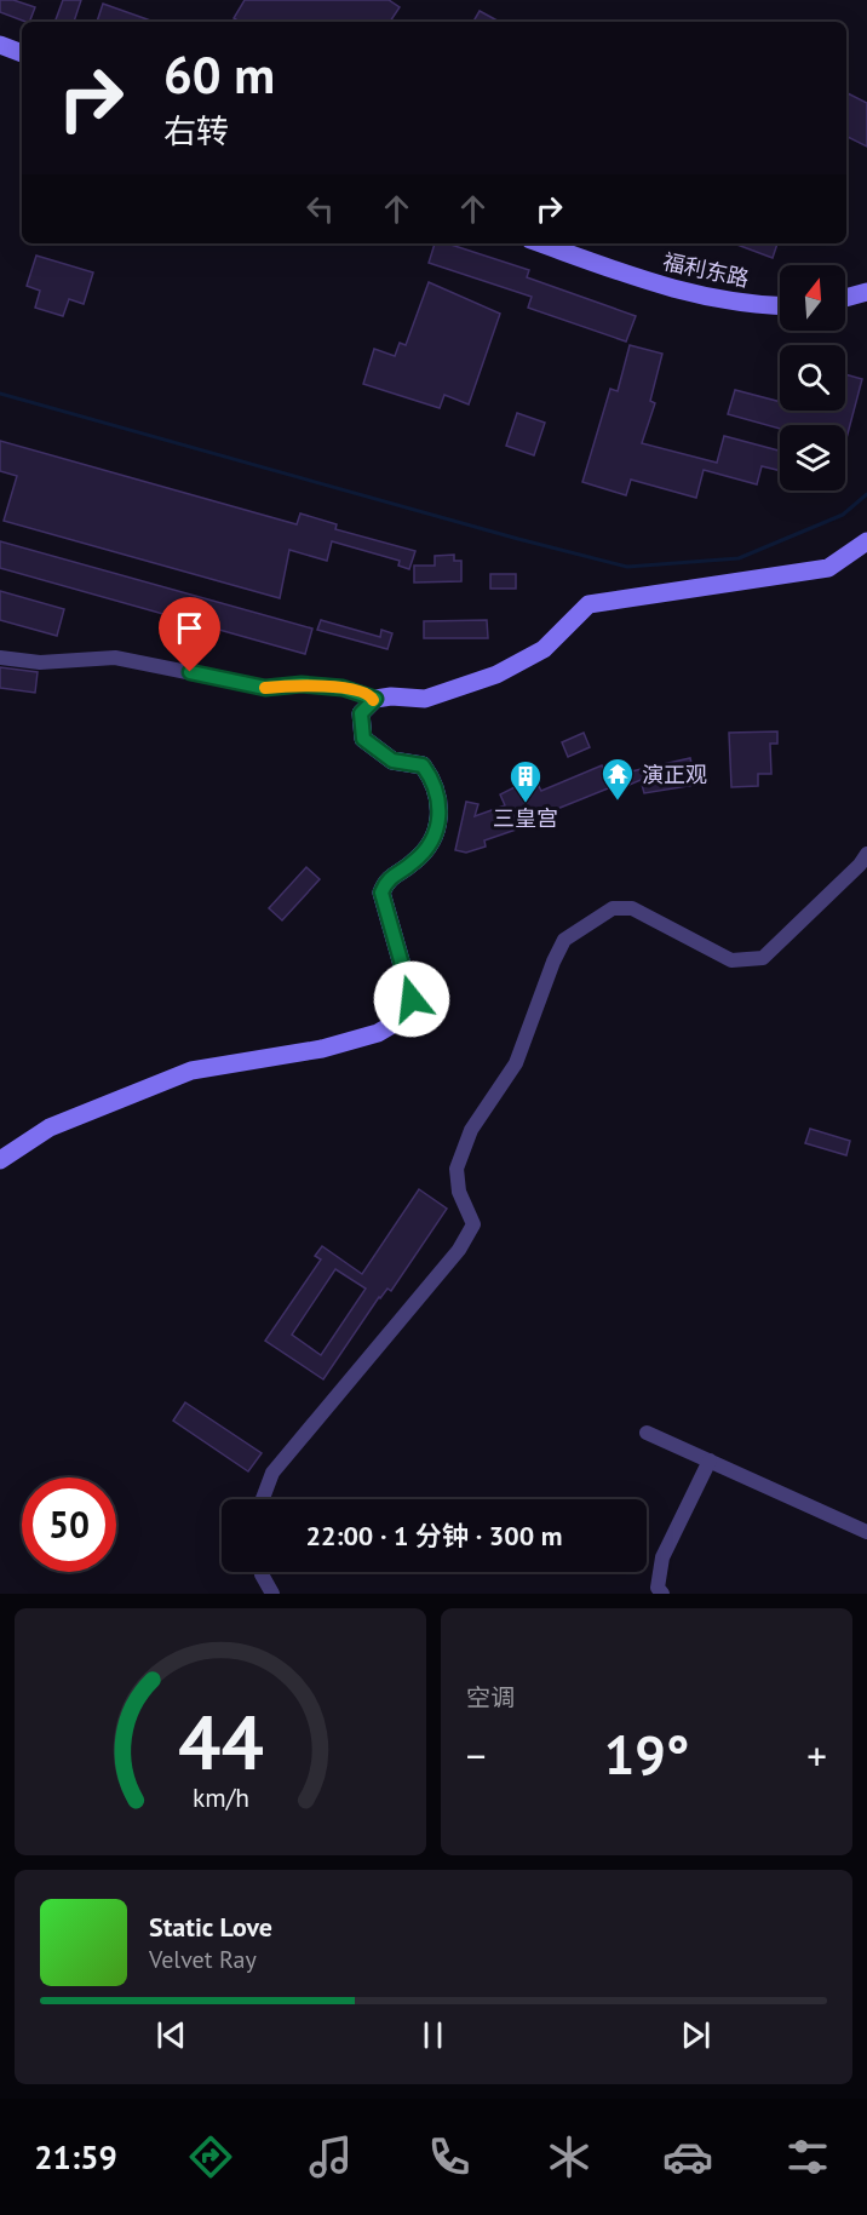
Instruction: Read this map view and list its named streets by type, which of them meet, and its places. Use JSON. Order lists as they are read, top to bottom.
{
  "streets": {
    "main road": ["福利东路"]
  },
  "places": {
    "temple": ["演正观"],
    "building": ["三皇宫"]
  },
  "north": "top",
  "page": {
    "turn": ["60 m", "右转"],
    "limit": "50",
    "trip": "22:00 · 1 分钟 · 300 m",
    "tile": "空调",
    "heat": ["−", "19°", "+"],
    "song": ["Static Love", "Velvet Ray"],
    "tabs": "21:59",
    "gauge": ["44", "km/h"]
  }
}
